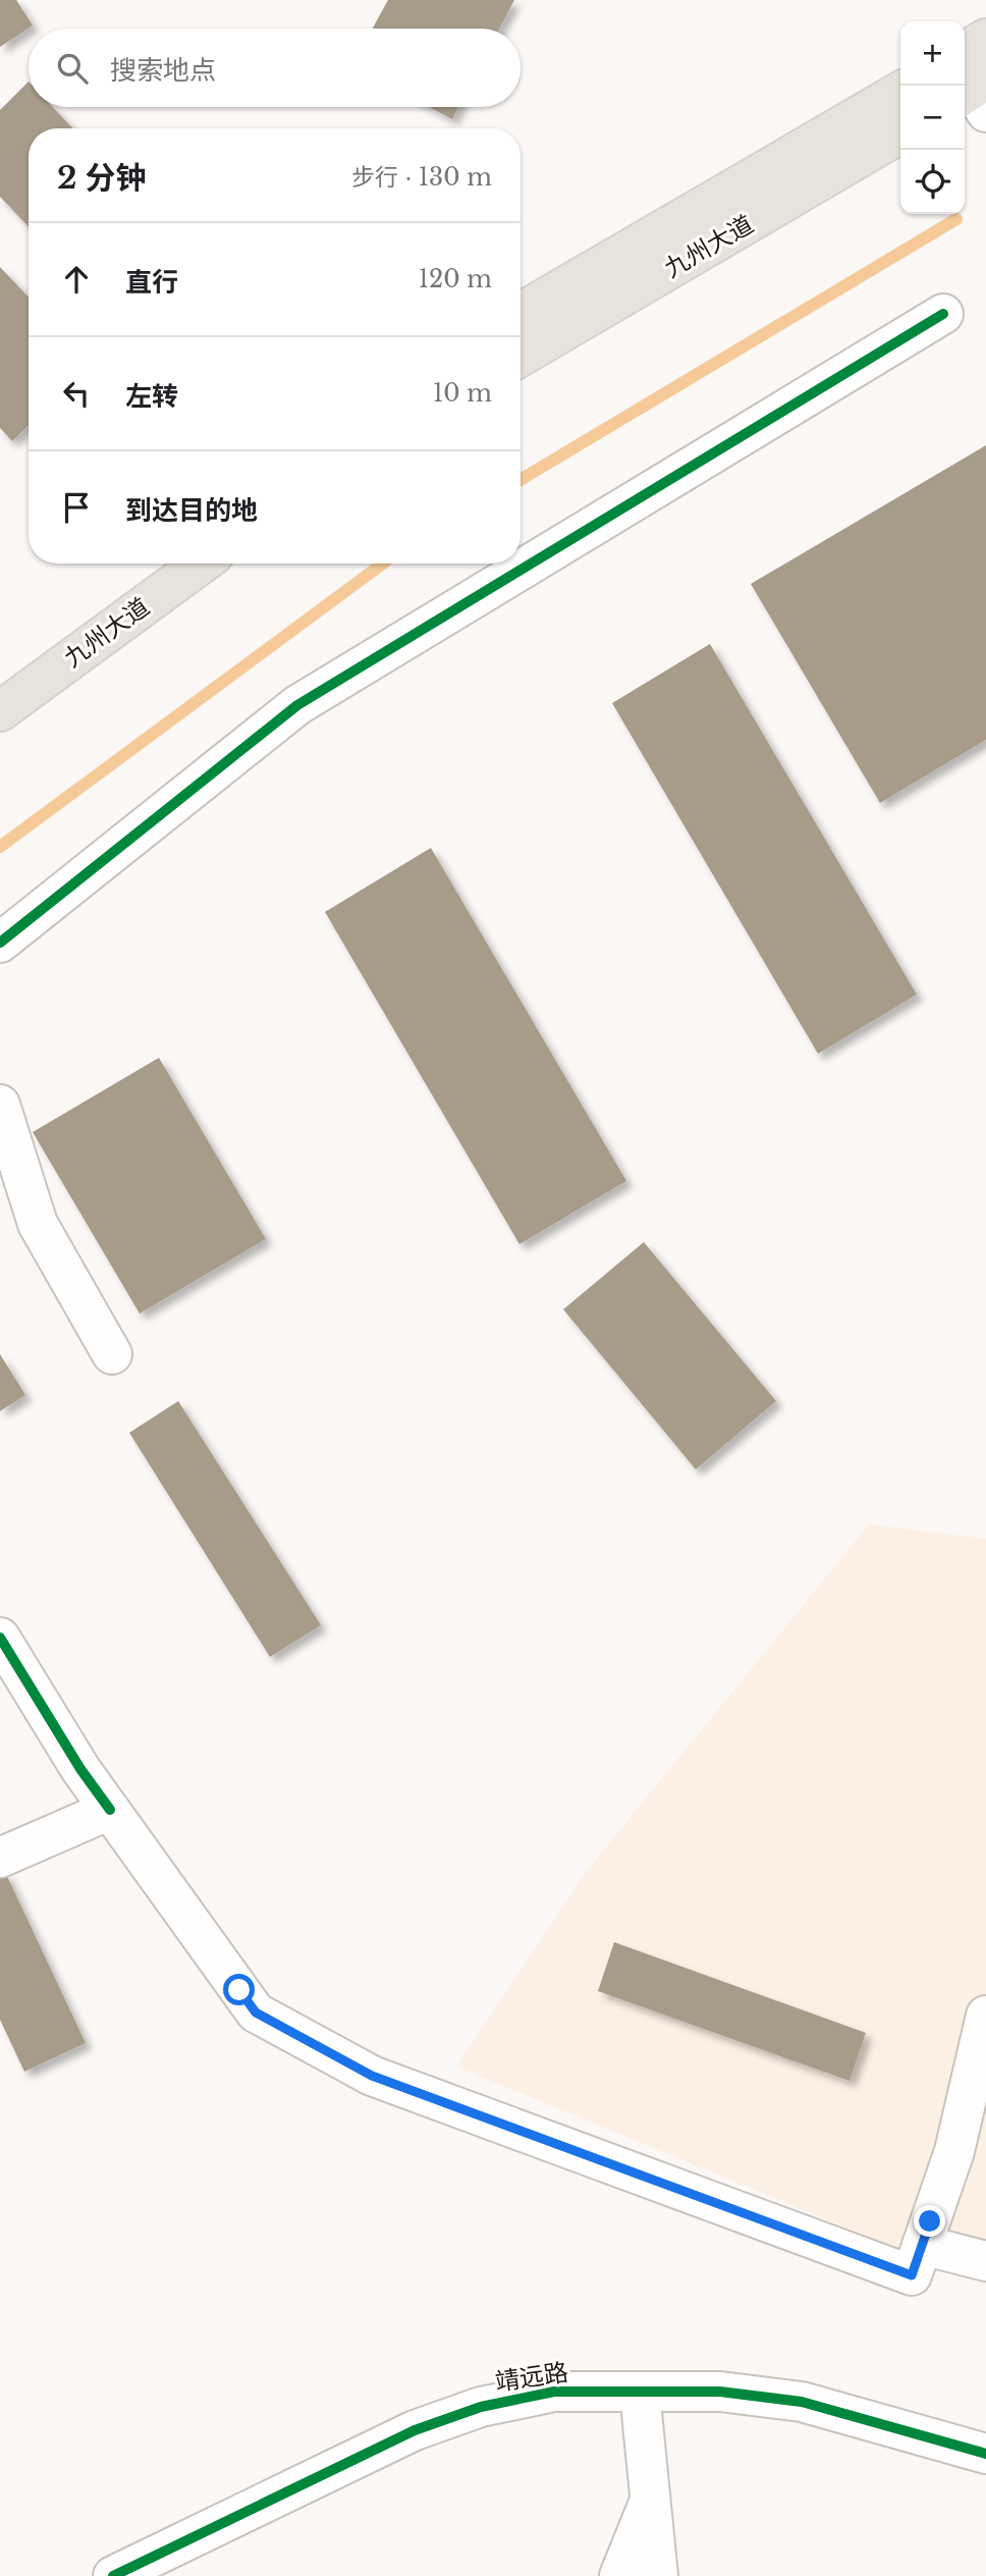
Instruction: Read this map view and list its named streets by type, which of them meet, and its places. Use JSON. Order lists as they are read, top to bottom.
{
  "streets": {
    "main road": ["九州大道"],
    "street": ["靖远路"]
  },
  "page": {
    "map_buttons": ["+", "−"],
    "search": "搜索地点",
    "heading": ["2 分钟", "步行 · 130 m"],
    "list": [
      ["直行", "120 m"],
      ["左转", "10 m"],
      "到达目的地"
    ]
  }
}
